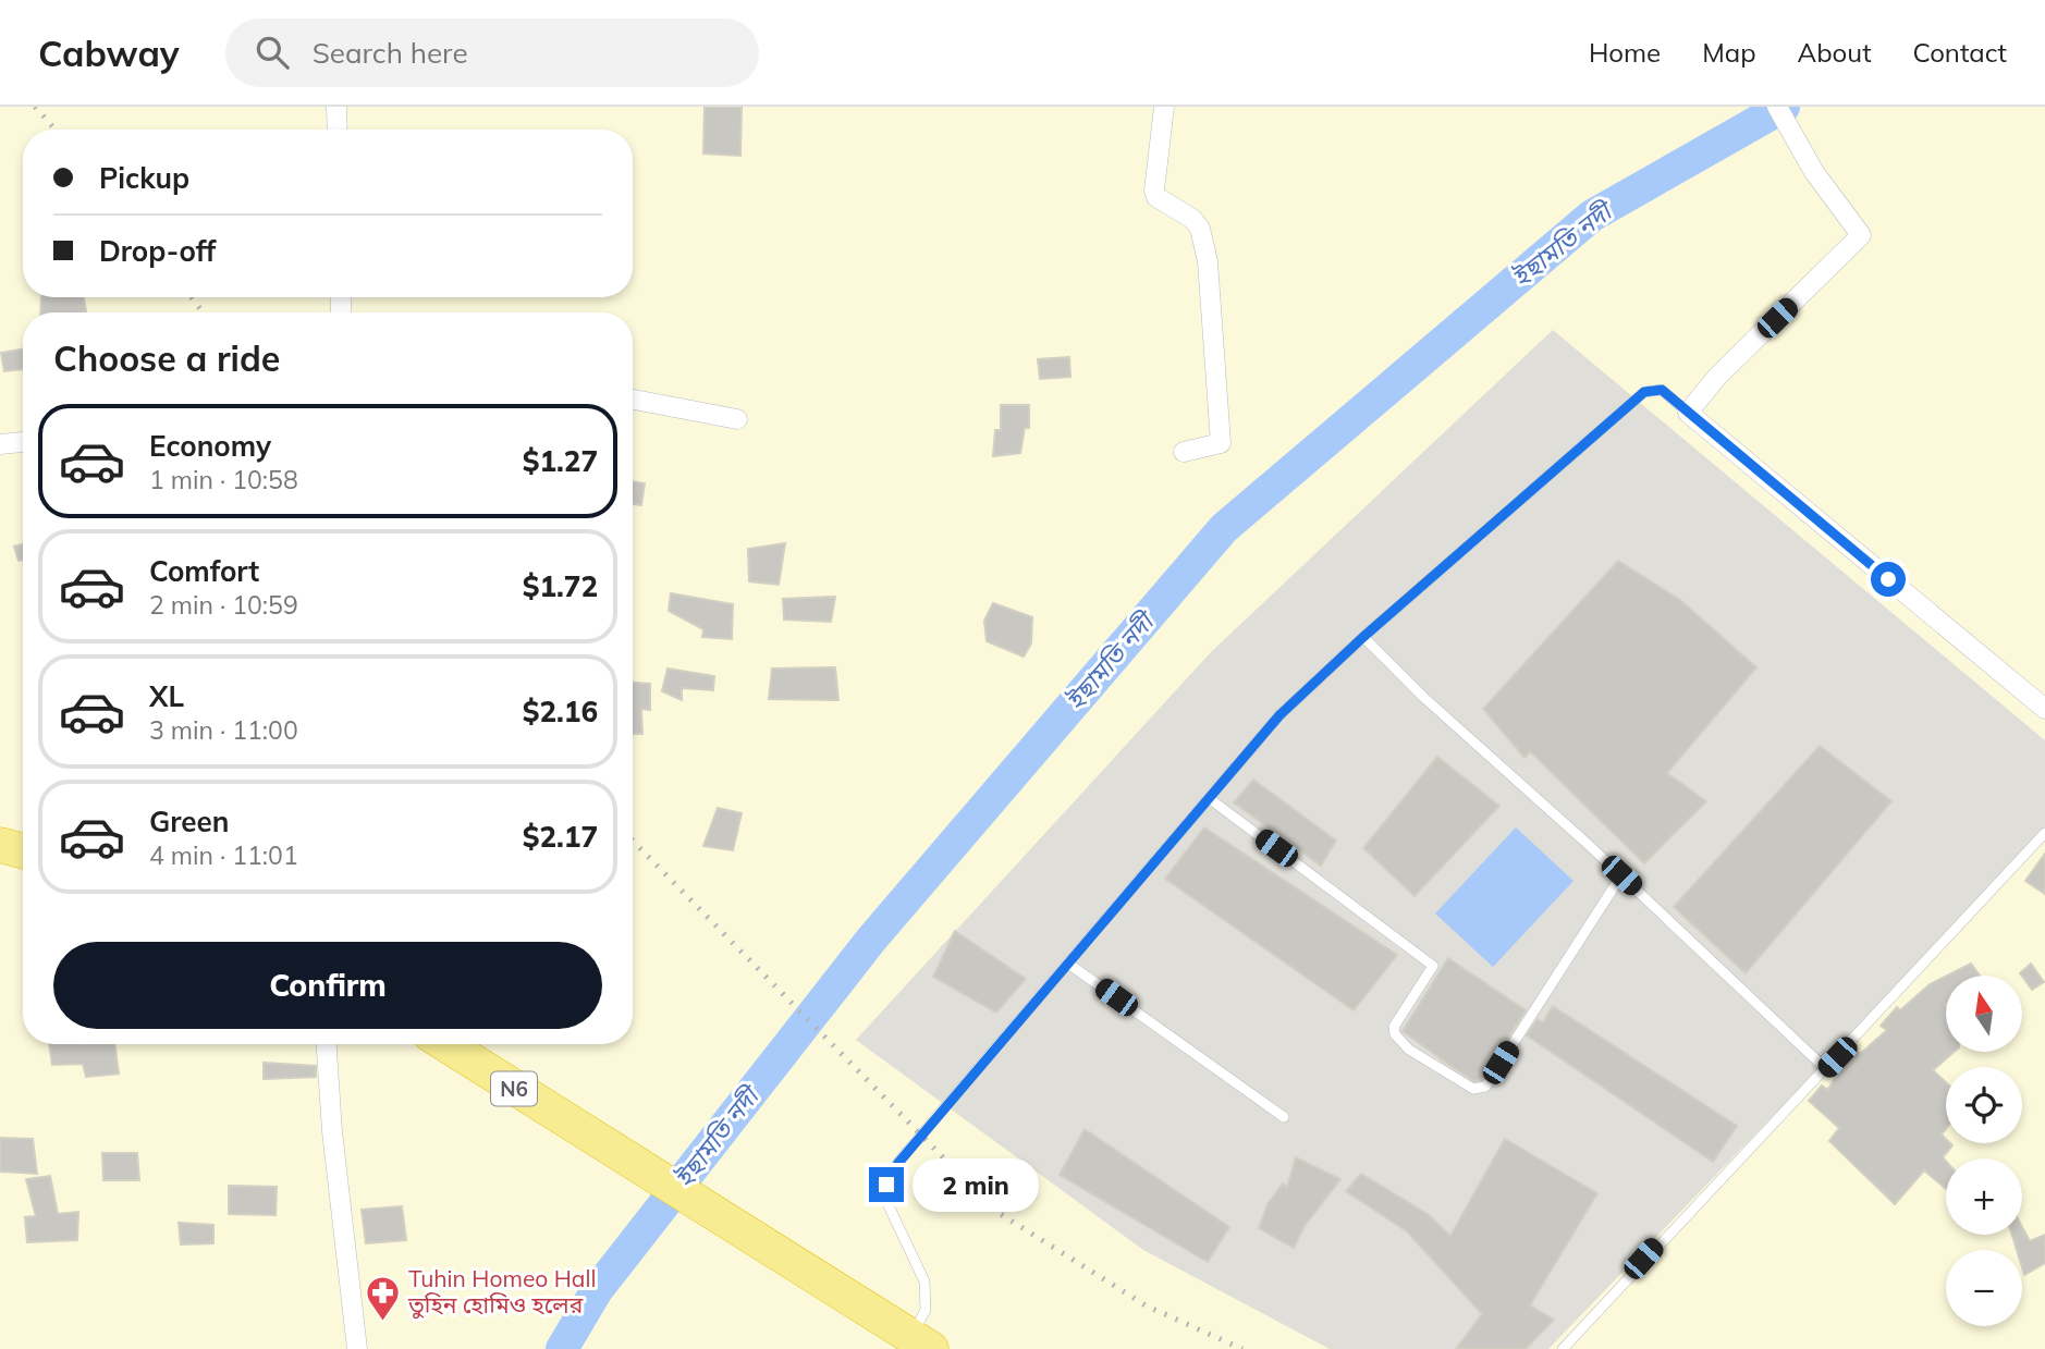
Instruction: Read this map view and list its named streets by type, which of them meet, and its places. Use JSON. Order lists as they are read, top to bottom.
{
  "streets": {
    "highway": ["N6"]
  },
  "water": ["ইছামতি নদী"],
  "places": {
    "pharmacy": ["Tuhin Homeo Hall তুহিন হোমিও হলের"]
  },
  "north": "top",
  "page": {
    "header": "Cabway",
    "search": "Search here",
    "nav": [
      "Home",
      "Map",
      "About",
      "Contact"
    ],
    "banner": ["Pickup", "Drop-off"],
    "heading": "Choose a ride",
    "list": [
      {
        "name": "Economy",
        "note": "1 min · 10:58",
        "value": "$1.27"
      },
      {
        "name": "Comfort",
        "note": "2 min · 10:59",
        "value": "$1.72"
      },
      {
        "name": "XL",
        "note": "3 min · 11:00",
        "value": "$2.16"
      },
      {
        "name": "Green",
        "note": "4 min · 11:01",
        "value": "$2.17"
      }
    ],
    "buttons": "Confirm",
    "map_buttons": ["+", "−"],
    "bubble": "2 min"
  }
}
